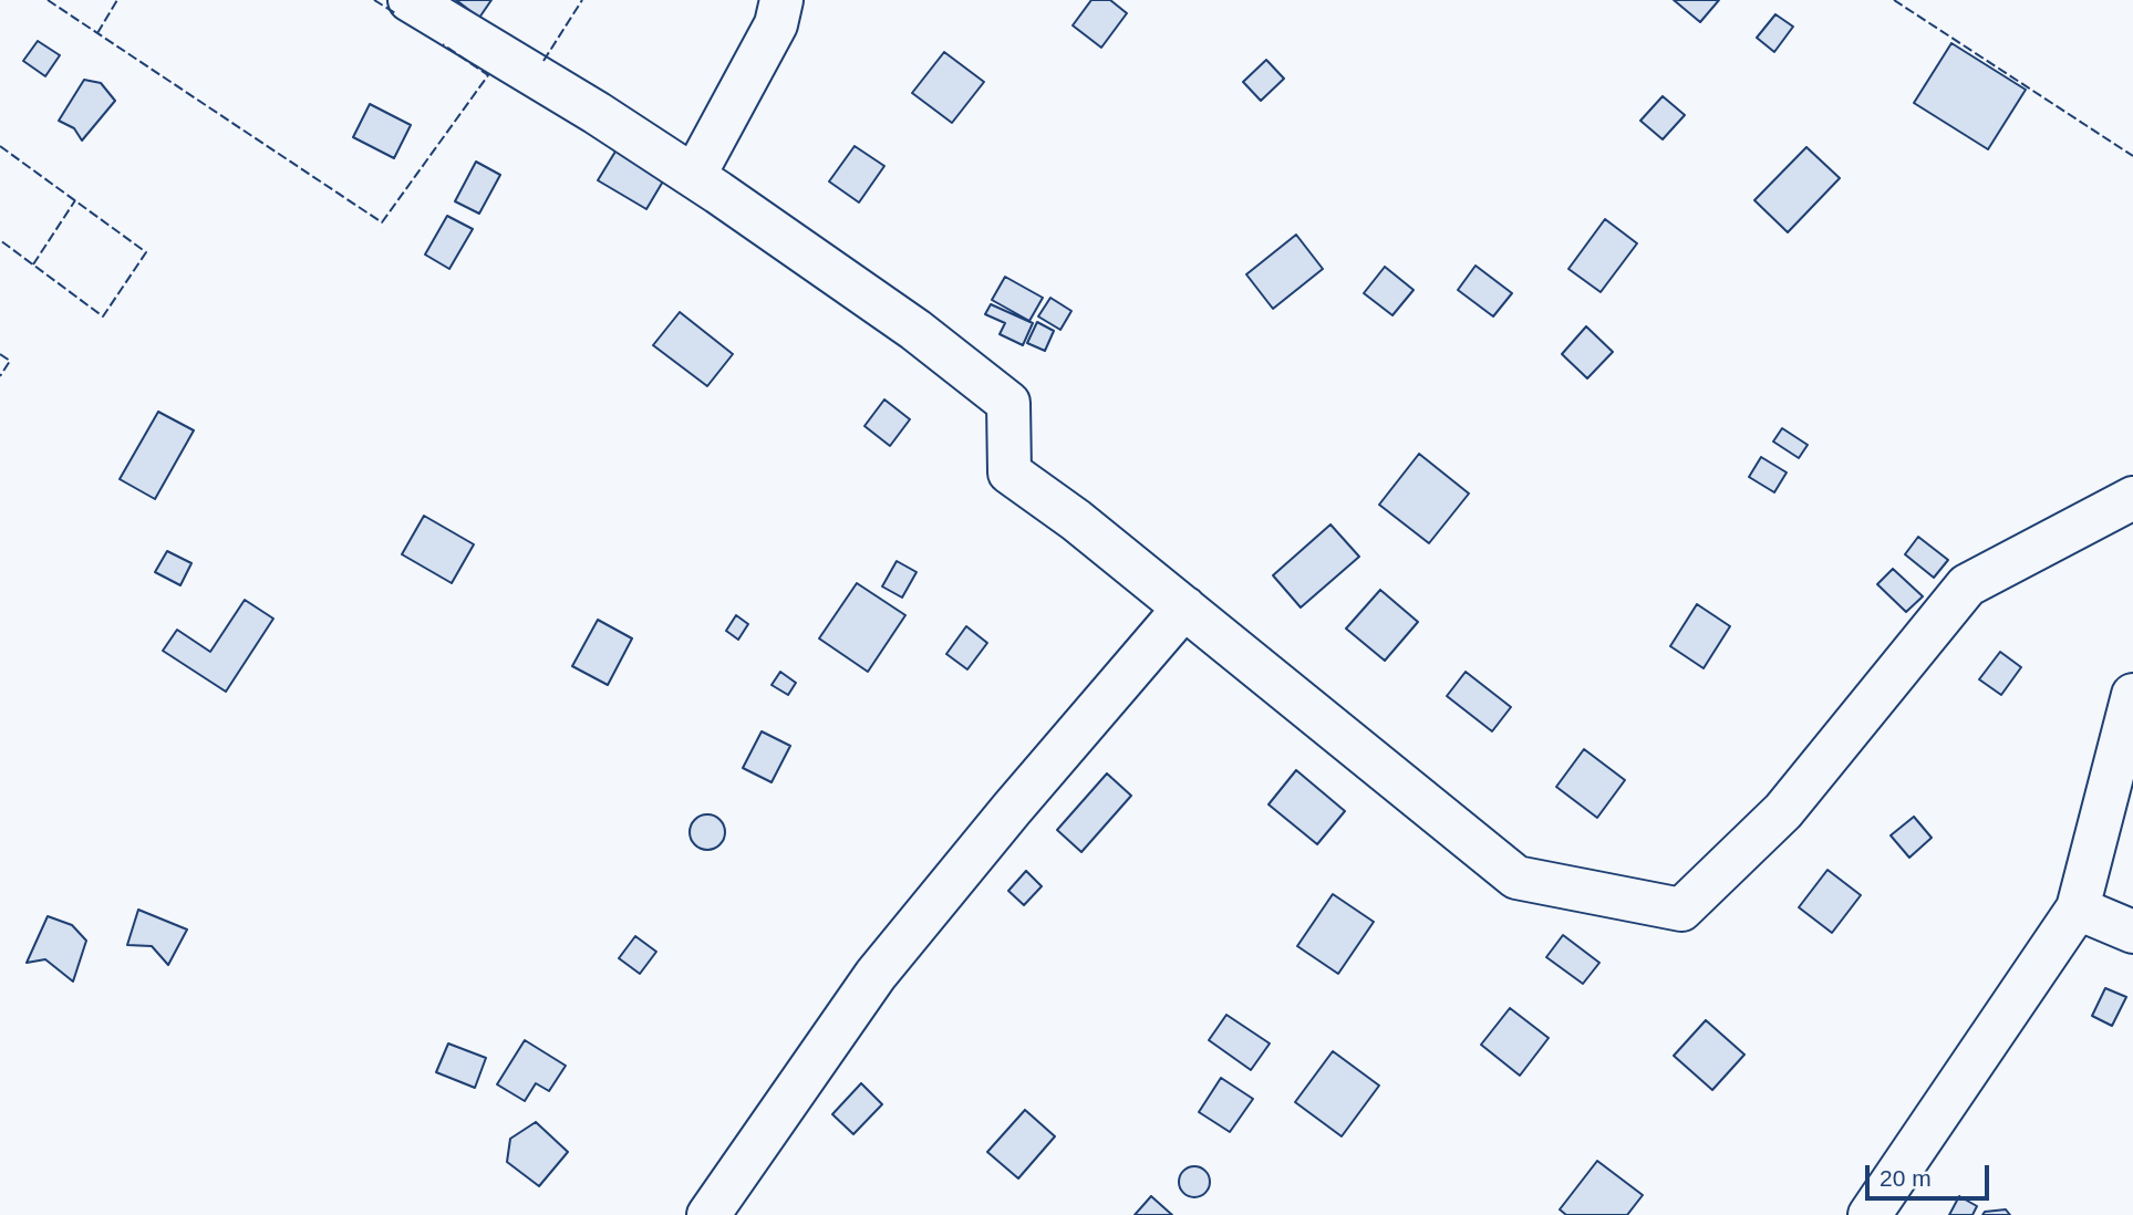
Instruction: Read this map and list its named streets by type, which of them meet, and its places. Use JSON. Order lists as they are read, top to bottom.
{
  "scale_bar": "20 m"
}
